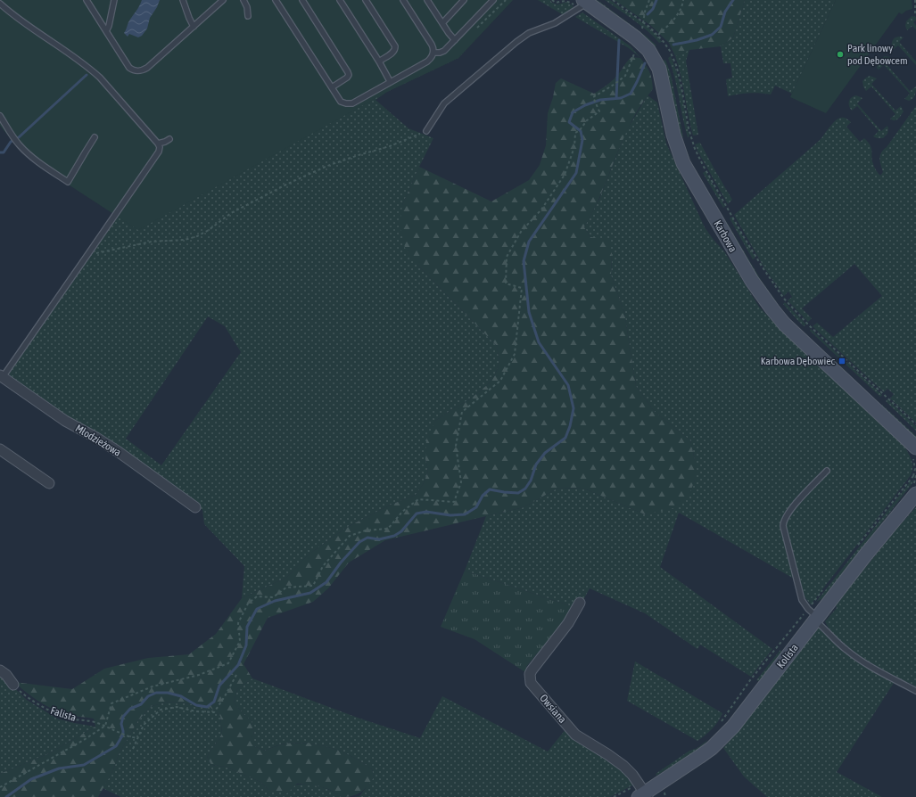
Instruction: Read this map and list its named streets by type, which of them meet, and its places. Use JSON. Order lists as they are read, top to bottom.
{
  "streets": {
    "street": [
      "Karbowa",
      "Młodzieżowa",
      "Kolista",
      "Owsiana"
    ],
    "path": ["Falista"]
  },
  "crossings": [
    ["Kolista", "Owsiana"]
  ],
  "places": {
    "other": ["Park linowy pod Dębowcem"],
    "transit": ["Karbowa Dębowiec"]
  }
}
